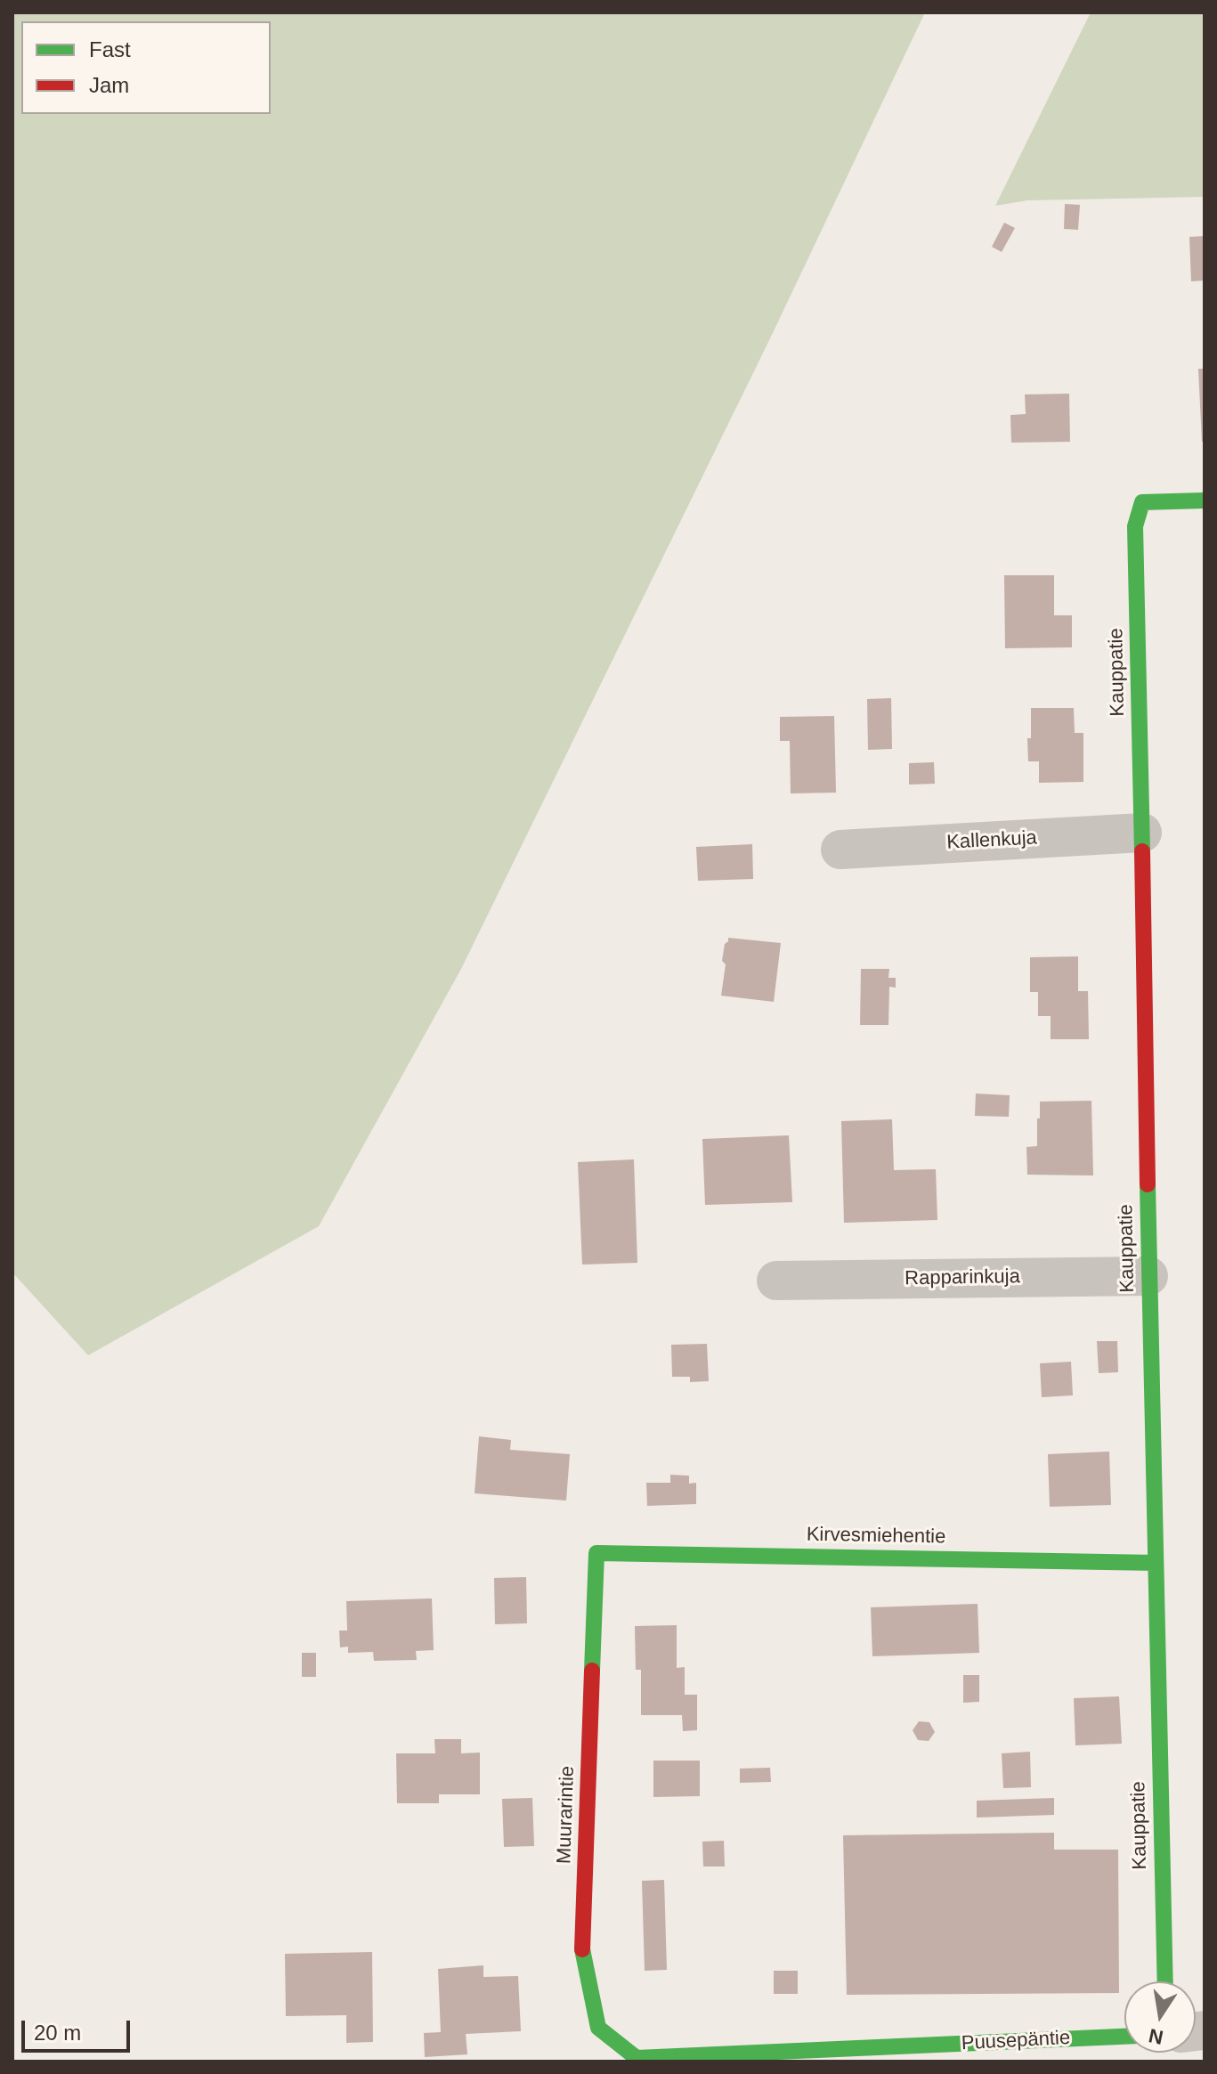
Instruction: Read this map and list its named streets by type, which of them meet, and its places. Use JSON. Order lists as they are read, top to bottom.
{
  "streets": {
    "street": [
      "Kauppatie",
      "Kallenkuja",
      "Rapparinkuja",
      "Kirvesmiehentie",
      "Muurarintie",
      "Puusepäntie"
    ]
  },
  "crossings": [
    ["Kauppatie", "Kallenkuja"],
    ["Kauppatie", "Rapparinkuja"],
    ["Kauppatie", "Kirvesmiehentie"],
    ["Kirvesmiehentie", "Muurarintie"],
    ["Muurarintie", "Puusepäntie"]
  ],
  "legend": ["Fast", "Jam"],
  "scale_bar": "20 m",
  "north": "bottom"
}
